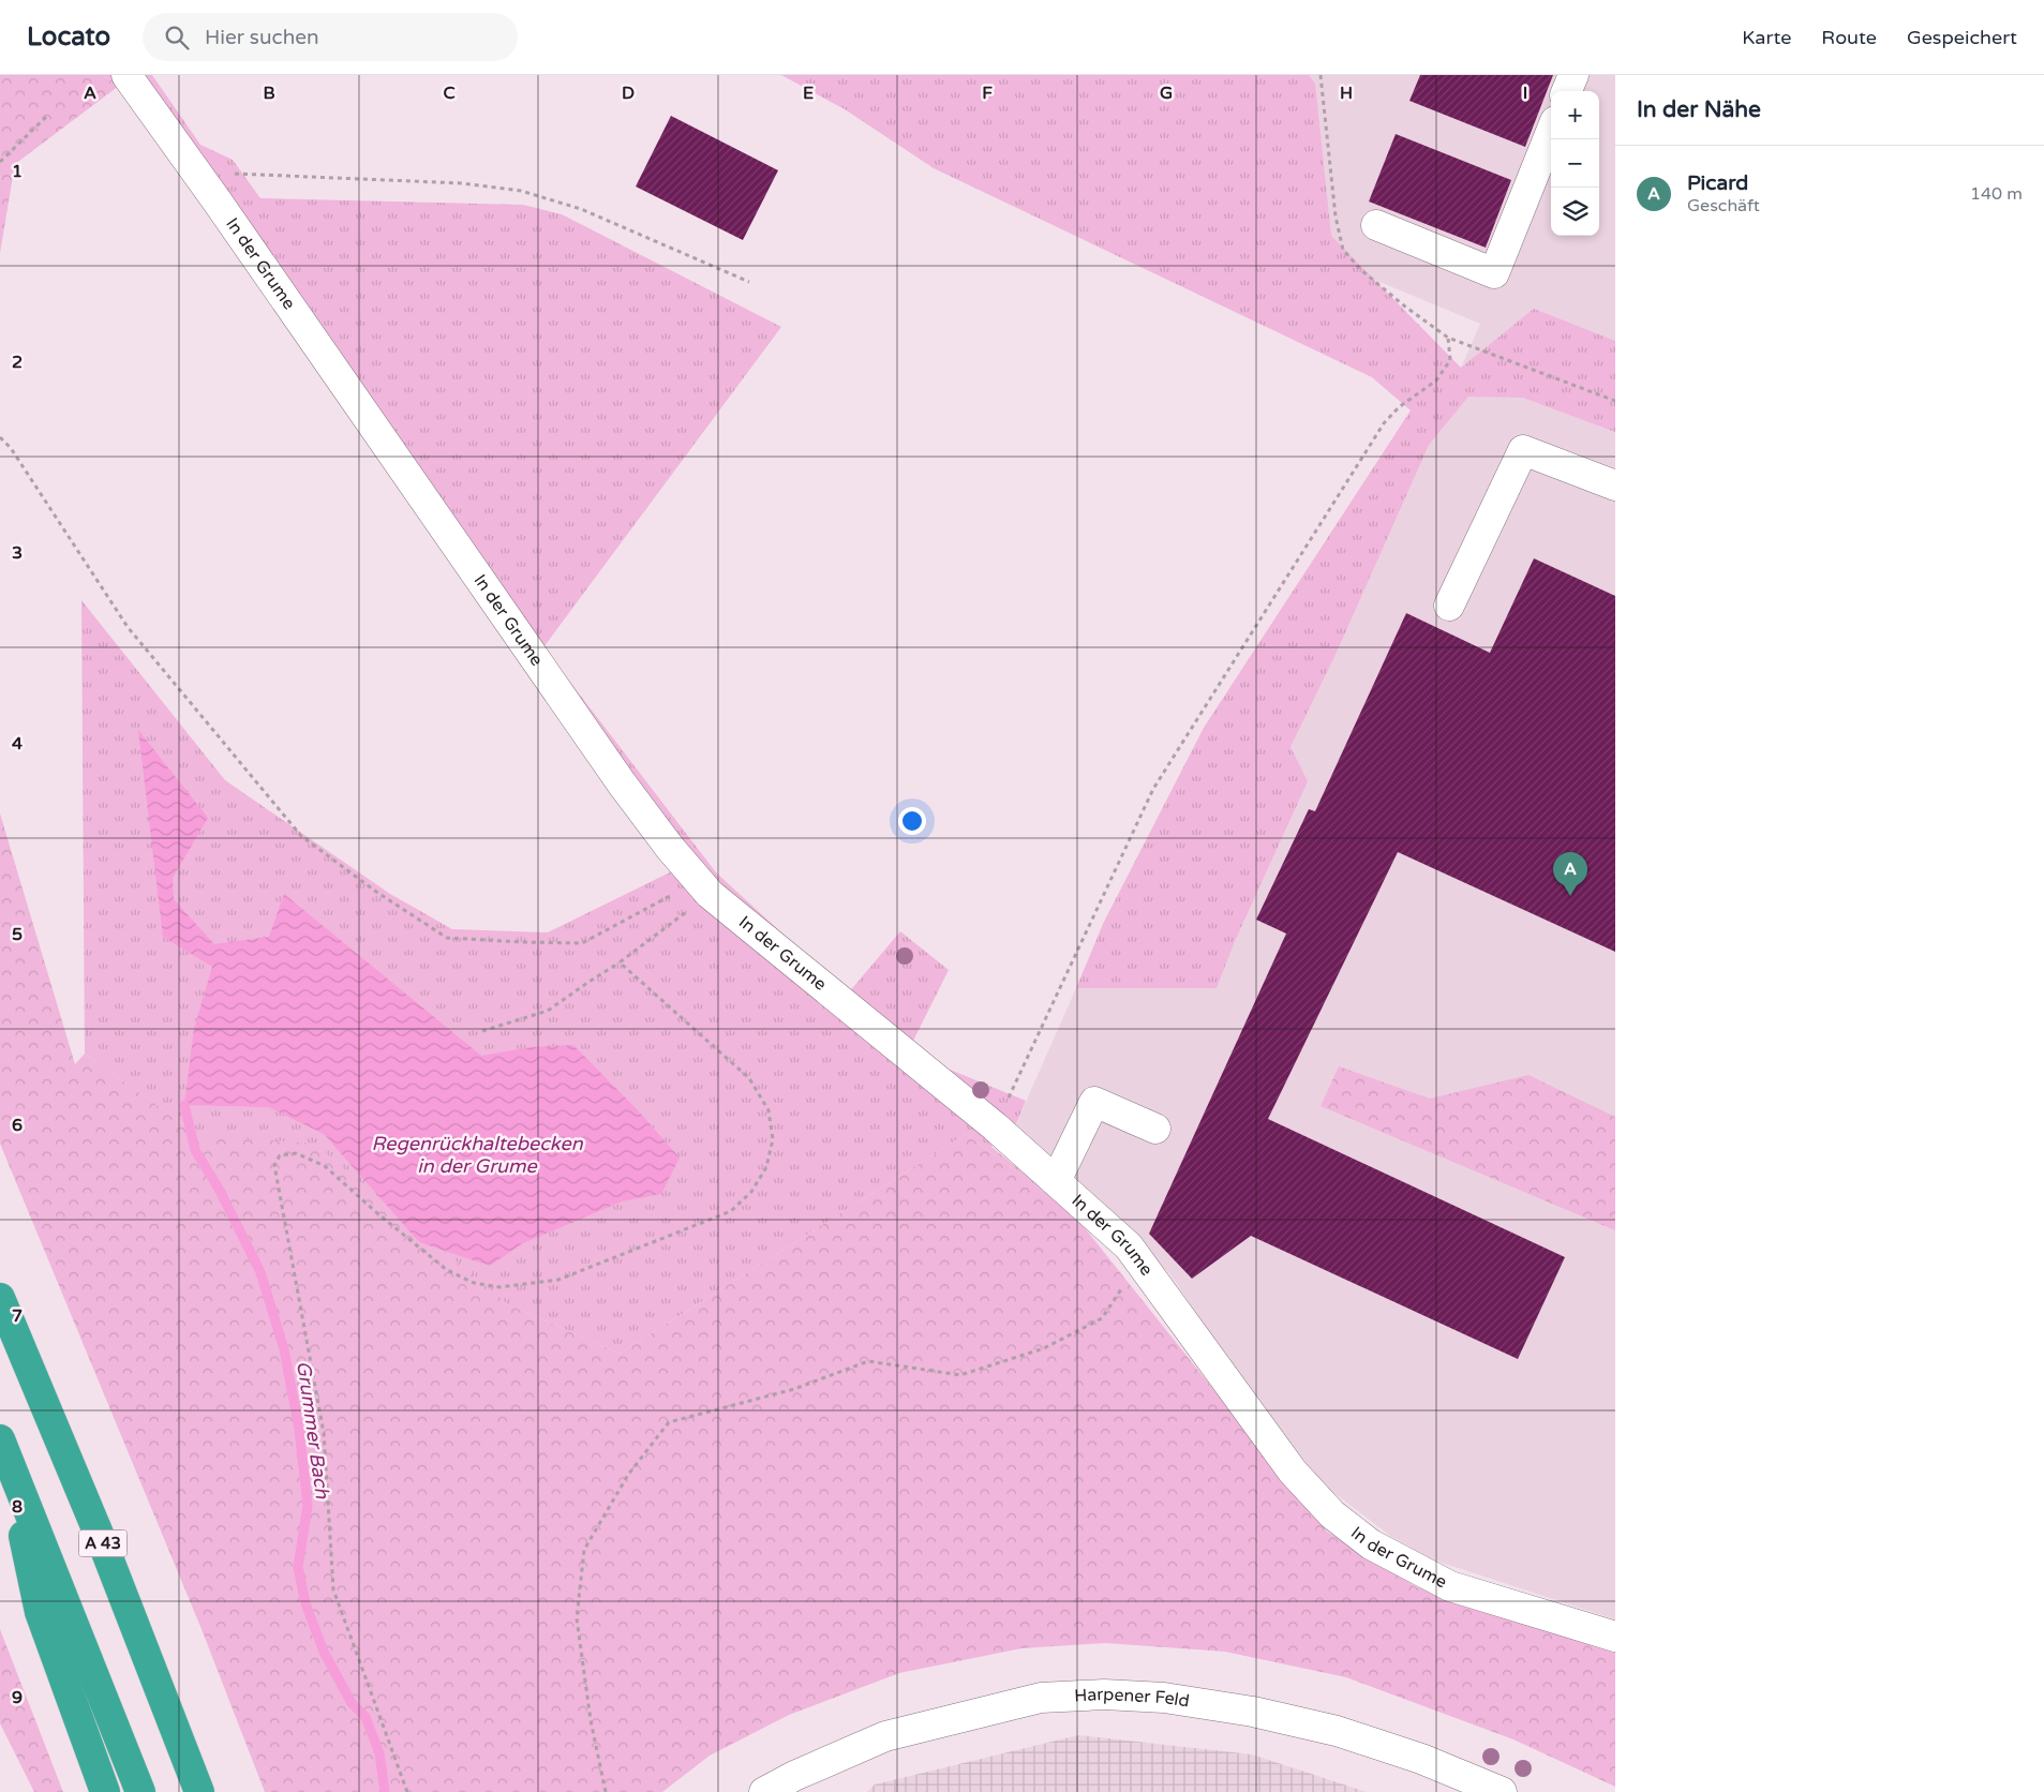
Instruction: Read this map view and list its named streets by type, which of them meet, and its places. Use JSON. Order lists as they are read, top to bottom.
{
  "streets": {
    "highway": ["A 43"],
    "street": ["In der Grume", "Harpener Feld"]
  },
  "water": ["Regenrückhaltebecken in der Grume", "Grummer Bach"],
  "page": {
    "header": "Locato",
    "search": "Hier suchen",
    "nav": ["Karte", "Route", "Gespeichert"],
    "heading": "In der Nähe",
    "map_buttons": ["+", "−"],
    "list": [
      {
        "mark": "A",
        "name": "Picard",
        "note": "Geschäft",
        "value": "140 m"
      }
    ],
    "pins": "A"
  },
  "grid": {
    "columns": [
      "A",
      "B",
      "C",
      "D",
      "E",
      "F",
      "G",
      "H",
      "I"
    ],
    "rows": [
      "1",
      "2",
      "3",
      "4",
      "5",
      "6",
      "7",
      "8",
      "9"
    ]
  }
}
